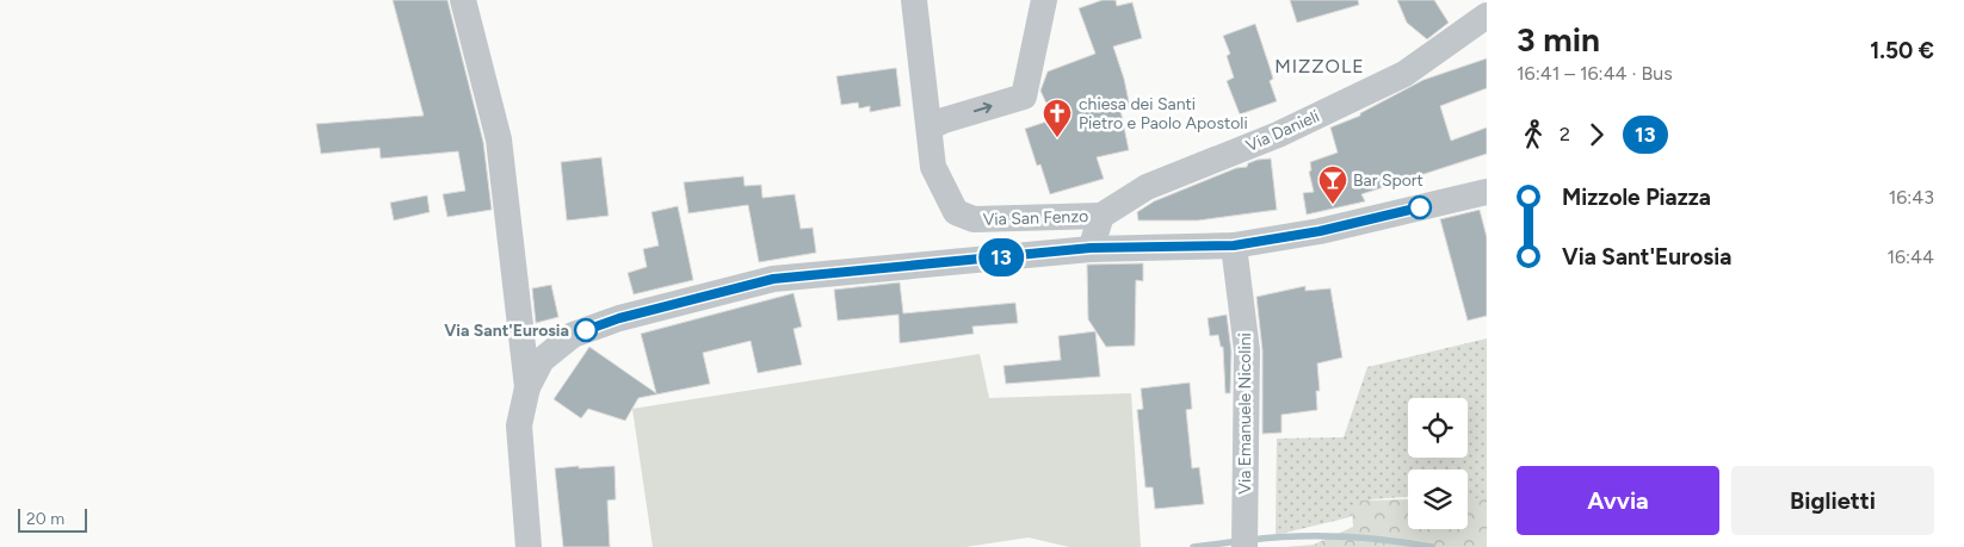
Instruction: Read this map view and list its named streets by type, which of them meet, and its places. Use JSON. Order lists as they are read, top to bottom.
{
  "streets": {
    "street": ["Via Danieli", "Via San Fenzo", "Via Emanuele Nicolini"]
  },
  "crossings": [
    ["Via Danieli", "Via San Fenzo"]
  ],
  "districts": ["MIZZOLE"],
  "places": {
    "church": ["chiesa dei Santi Pietro e Paolo Apostoli"],
    "bar": ["Bar Sport"],
    "other": ["Via Sant'Eurosia"]
  },
  "lines": ["bus line 13"],
  "scale_bar": "20 m",
  "page": {
    "on_map": "13",
    "heading": ["3 min", "16:41 – 16:44 · Bus", "1.50 €"],
    "legs": ["2", "13"],
    "list": [
      {
        "name": "Mizzole Piazza",
        "value": "16:43"
      },
      {
        "name": "Via Sant'Eurosia",
        "value": "16:44"
      }
    ],
    "buttons": ["Avvia", "Biglietti"],
    "scale": "20 m"
  }
}
